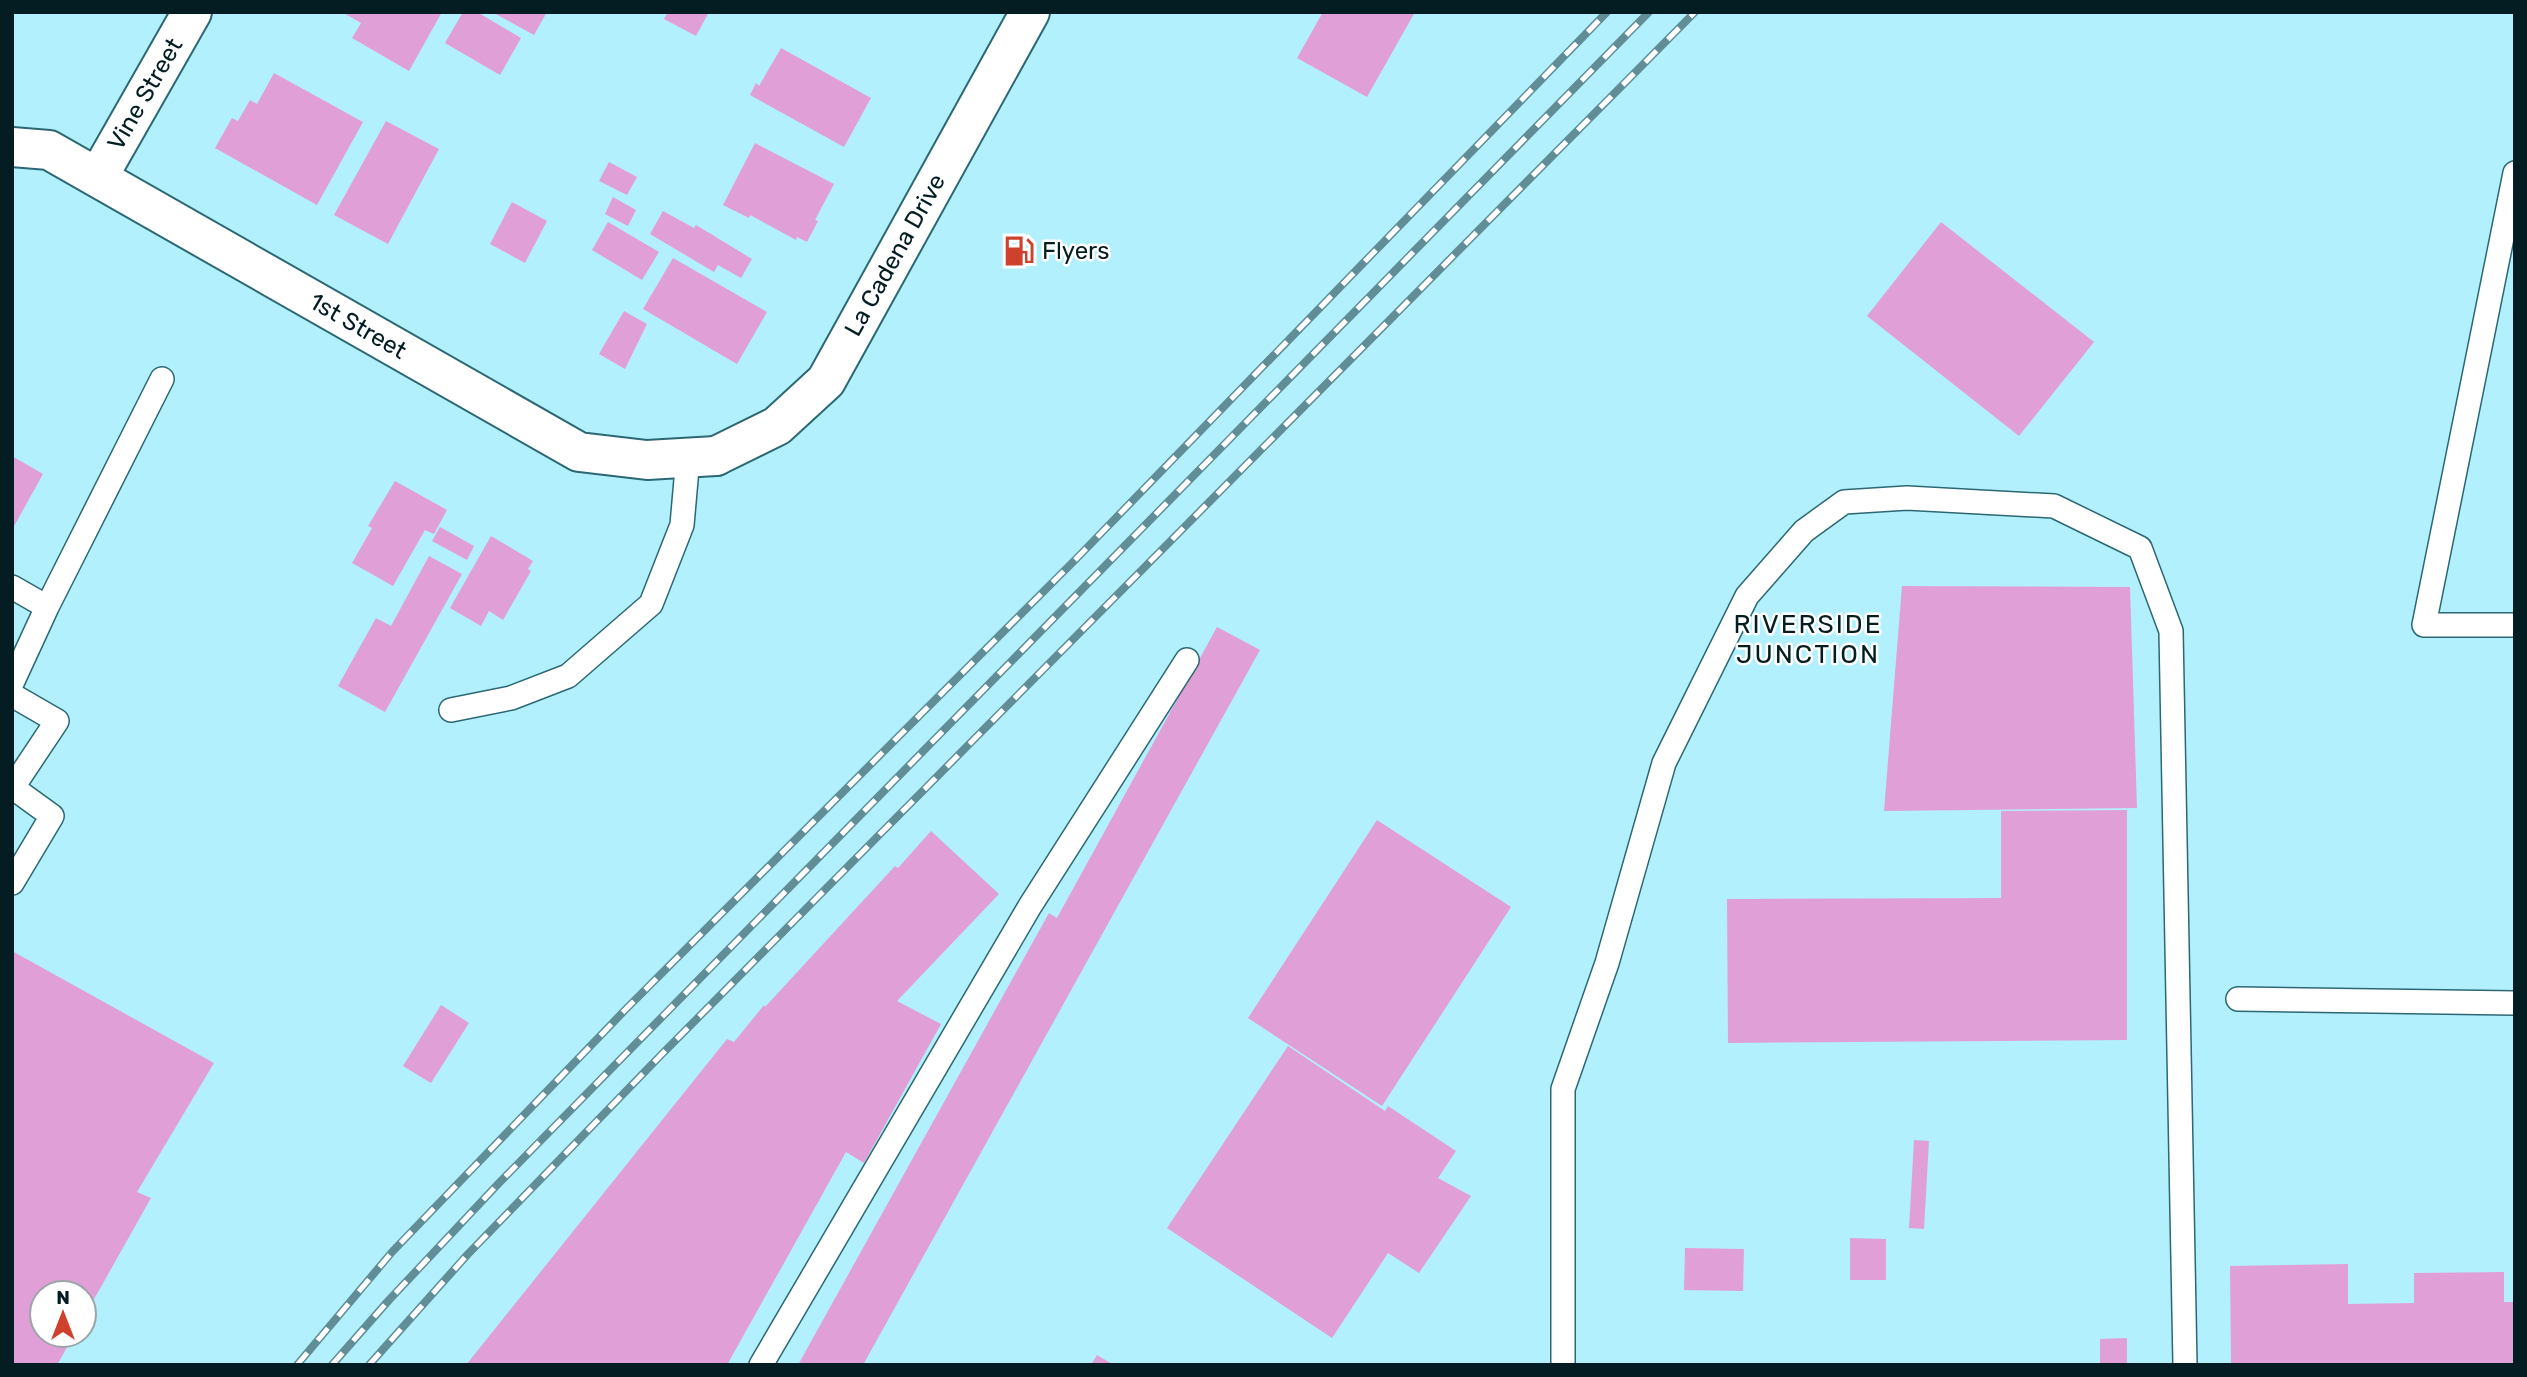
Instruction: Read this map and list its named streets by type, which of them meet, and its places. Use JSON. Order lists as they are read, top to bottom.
{
  "streets": {
    "street": ["Vine Street", "La Cadena Drive", "1st Street"]
  },
  "crossings": [
    ["Vine Street", "1st Street"],
    ["La Cadena Drive", "1st Street"]
  ],
  "districts": ["RIVERSIDE JUNCTION"],
  "places": {
    "fuel station": ["Flyers"]
  },
  "north": "top"
}
